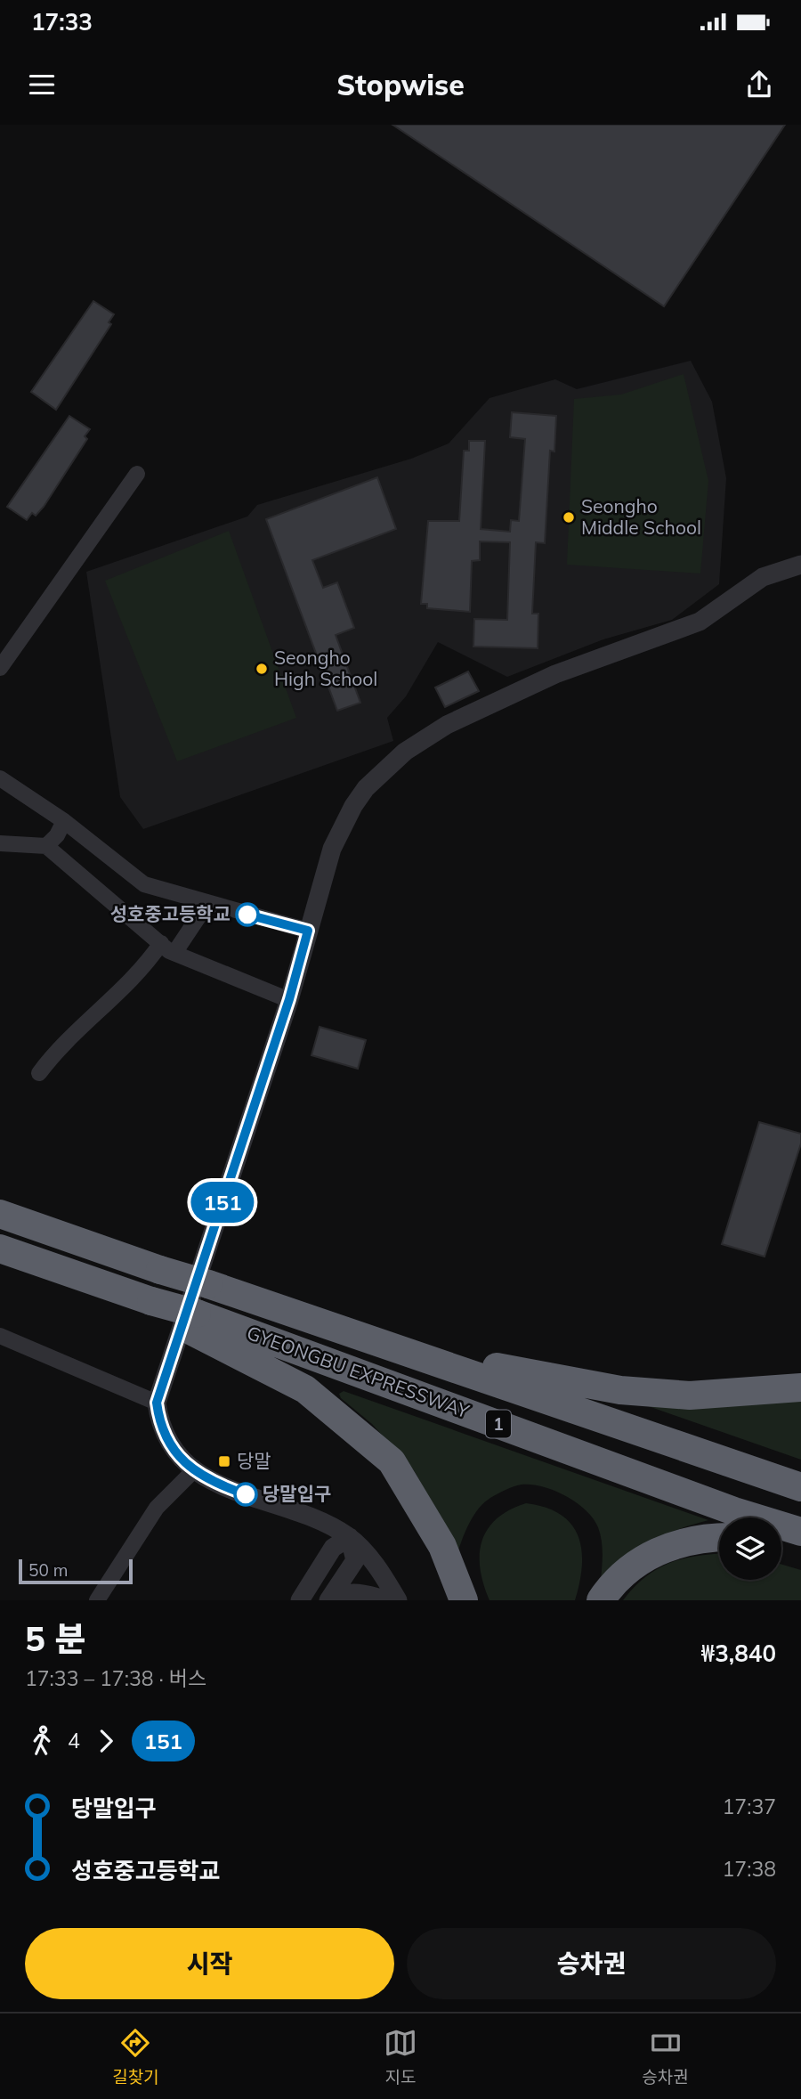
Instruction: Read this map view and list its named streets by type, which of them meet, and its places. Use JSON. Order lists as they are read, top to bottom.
{
  "streets": {
    "highway": ["GYEONGBU EXPRESSWAY", "1"]
  },
  "places": {
    "other": [
      "Seongho Middle School",
      "Seongho High School",
      "성호중고등학교",
      "당말입구"
    ],
    "transit": ["당말"]
  },
  "lines": ["bus line 151"],
  "scale_bar": "50 m",
  "page": {
    "status": "17:33",
    "header": "Stopwise",
    "on_map": "151",
    "scale": "50 m",
    "heading": ["5 분", "17:33 – 17:38 · 버스", "₩3,840"],
    "legs": ["4", "151"],
    "list": [
      {
        "name": "당말입구",
        "value": "17:37"
      },
      {
        "name": "성호중고등학교",
        "value": "17:38"
      }
    ],
    "buttons": ["시작", "승차권"],
    "tabs": ["길찾기", "지도", "승차권"]
  }
}
